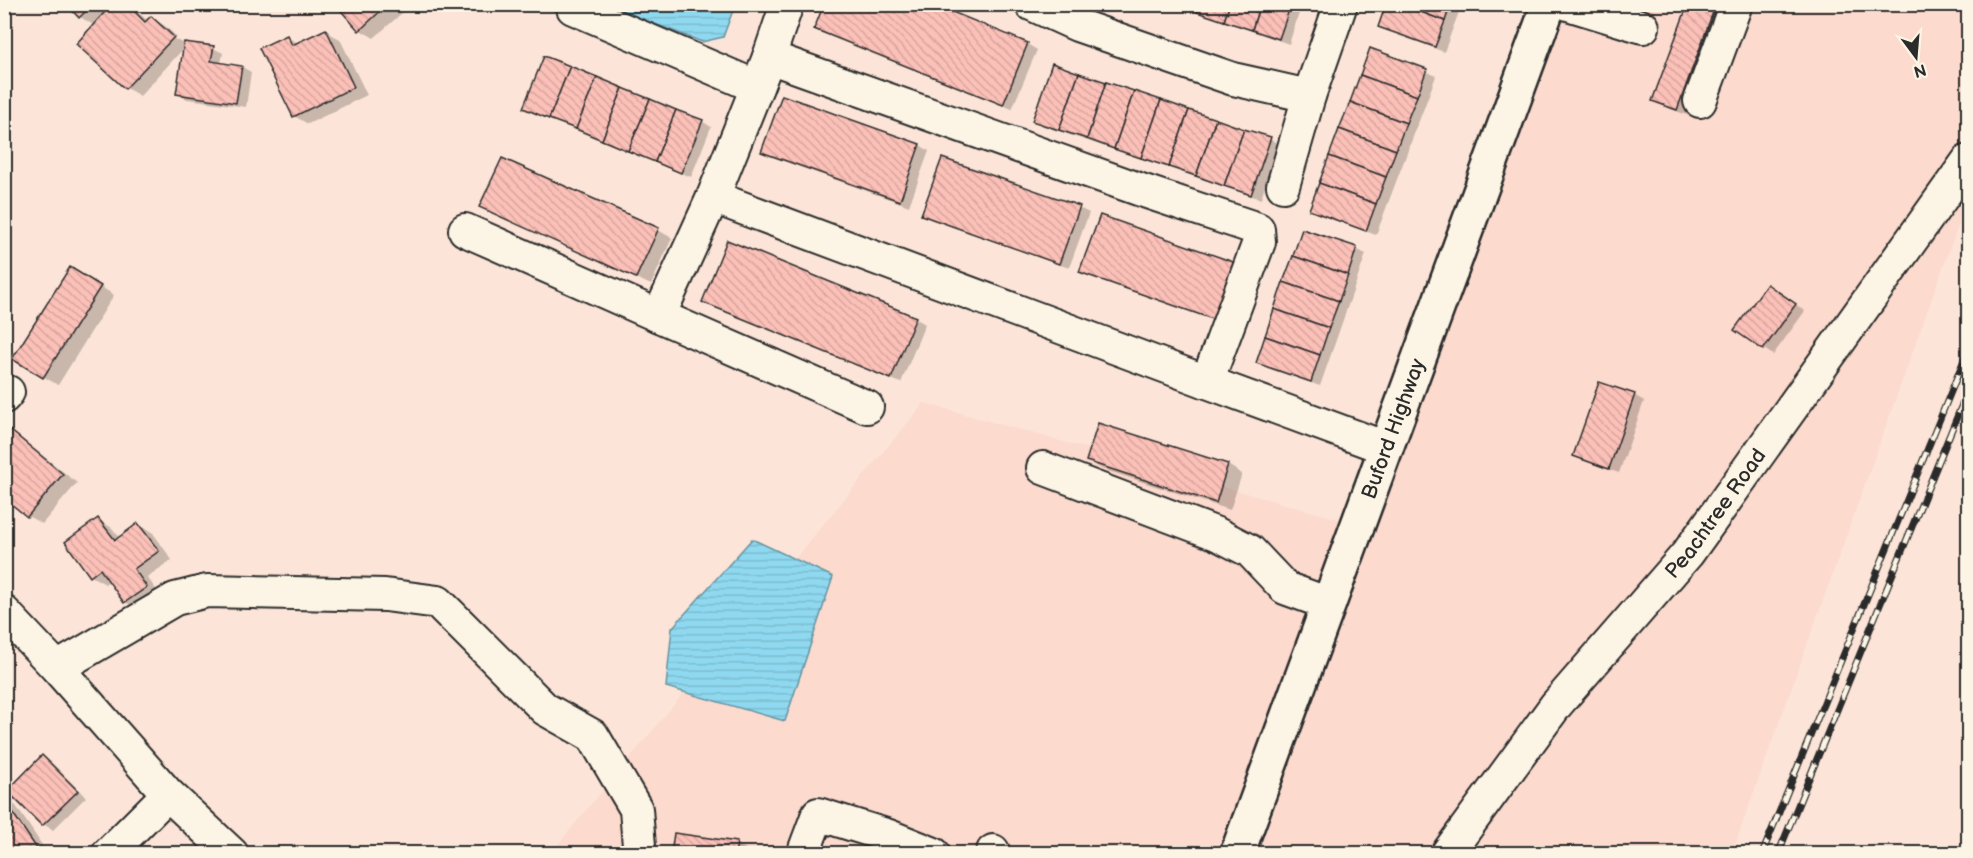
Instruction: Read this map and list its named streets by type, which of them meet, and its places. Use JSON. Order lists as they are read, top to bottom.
{
  "streets": {
    "main road": ["Buford Highway"],
    "street": ["Peachtree Road"]
  },
  "north": "bottom"
}
